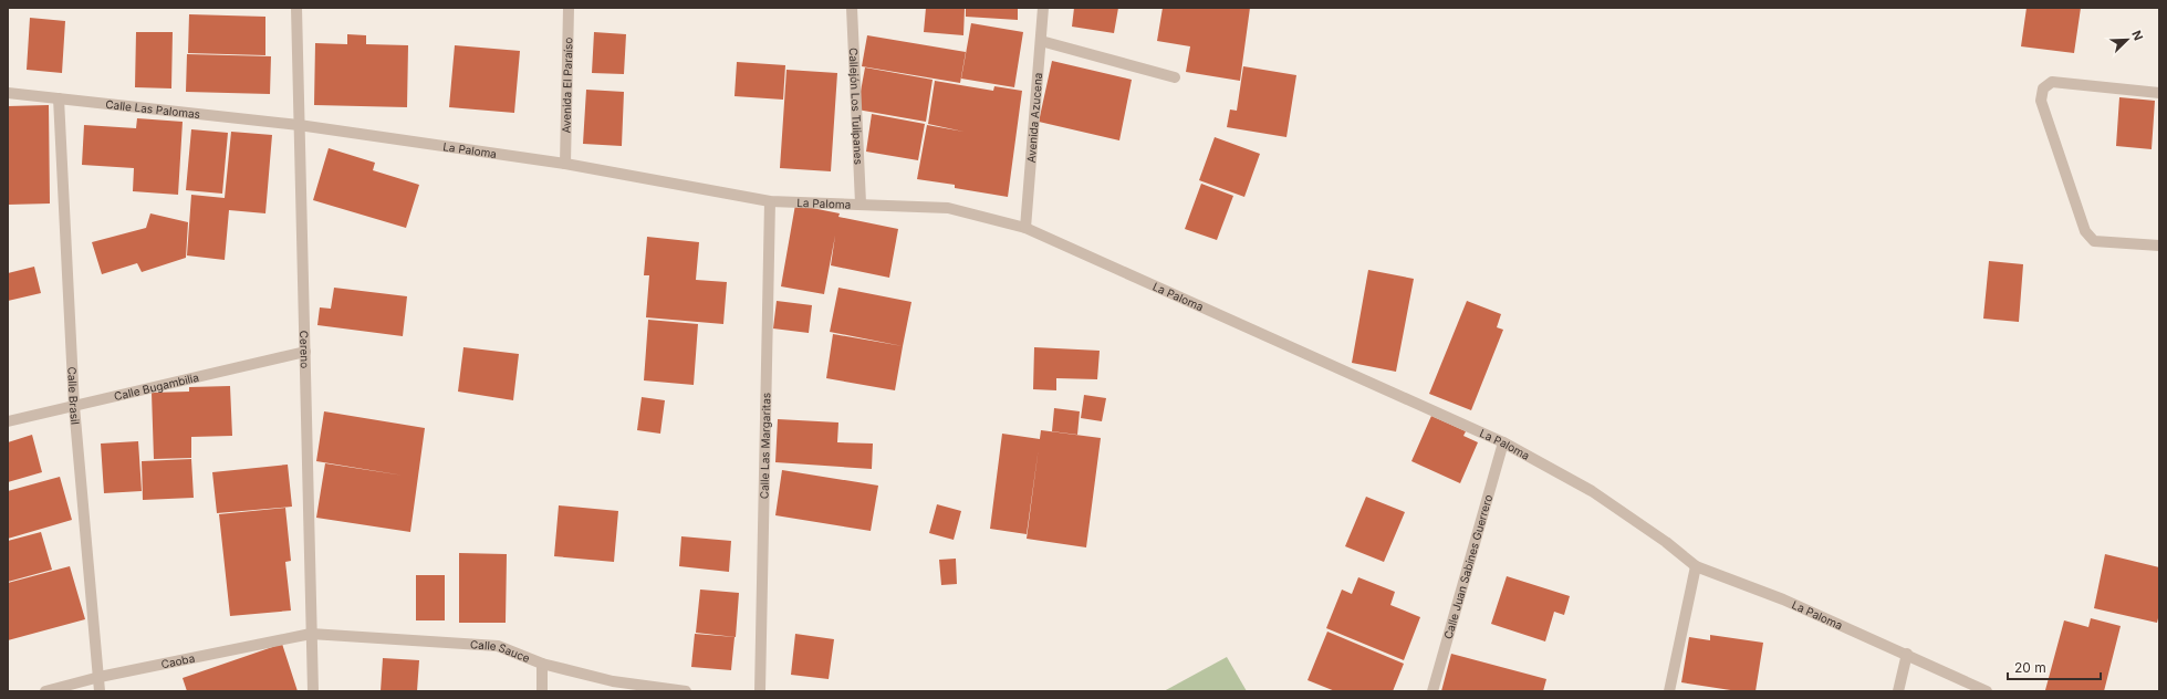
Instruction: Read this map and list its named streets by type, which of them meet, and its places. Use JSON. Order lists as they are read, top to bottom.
{
  "streets": {
    "street": [
      "Avenida El Paraíso",
      "Callejón Los Tulipanes",
      "Calle Las Palomas",
      "Avenida Azucena",
      "La Paloma",
      "Cereno",
      "Calle Bugambilia",
      "Calle Brasil",
      "Calle Las Margaritas",
      "Calle Juan Sabines Guerrero",
      "Calle Sauce",
      "Caoba"
    ]
  },
  "crossings": [
    ["Avenida El Paraíso", "La Paloma"],
    ["Callejón Los Tulipanes", "La Paloma"],
    ["Calle Las Palomas", "La Paloma"],
    ["Calle Las Palomas", "Cereno"],
    ["Calle Las Palomas", "Calle Brasil"],
    ["Avenida Azucena", "La Paloma"],
    ["La Paloma", "Cereno"],
    ["La Paloma", "Calle Las Margaritas"],
    ["La Paloma", "Calle Juan Sabines Guerrero"],
    ["Cereno", "Calle Bugambilia"],
    ["Cereno", "Calle Sauce"],
    ["Cereno", "Caoba"],
    ["Calle Bugambilia", "Calle Brasil"],
    ["Calle Brasil", "Caoba"],
    ["Calle Sauce", "Caoba"]
  ],
  "scale_bar": "20 m",
  "north": "top right"
}
